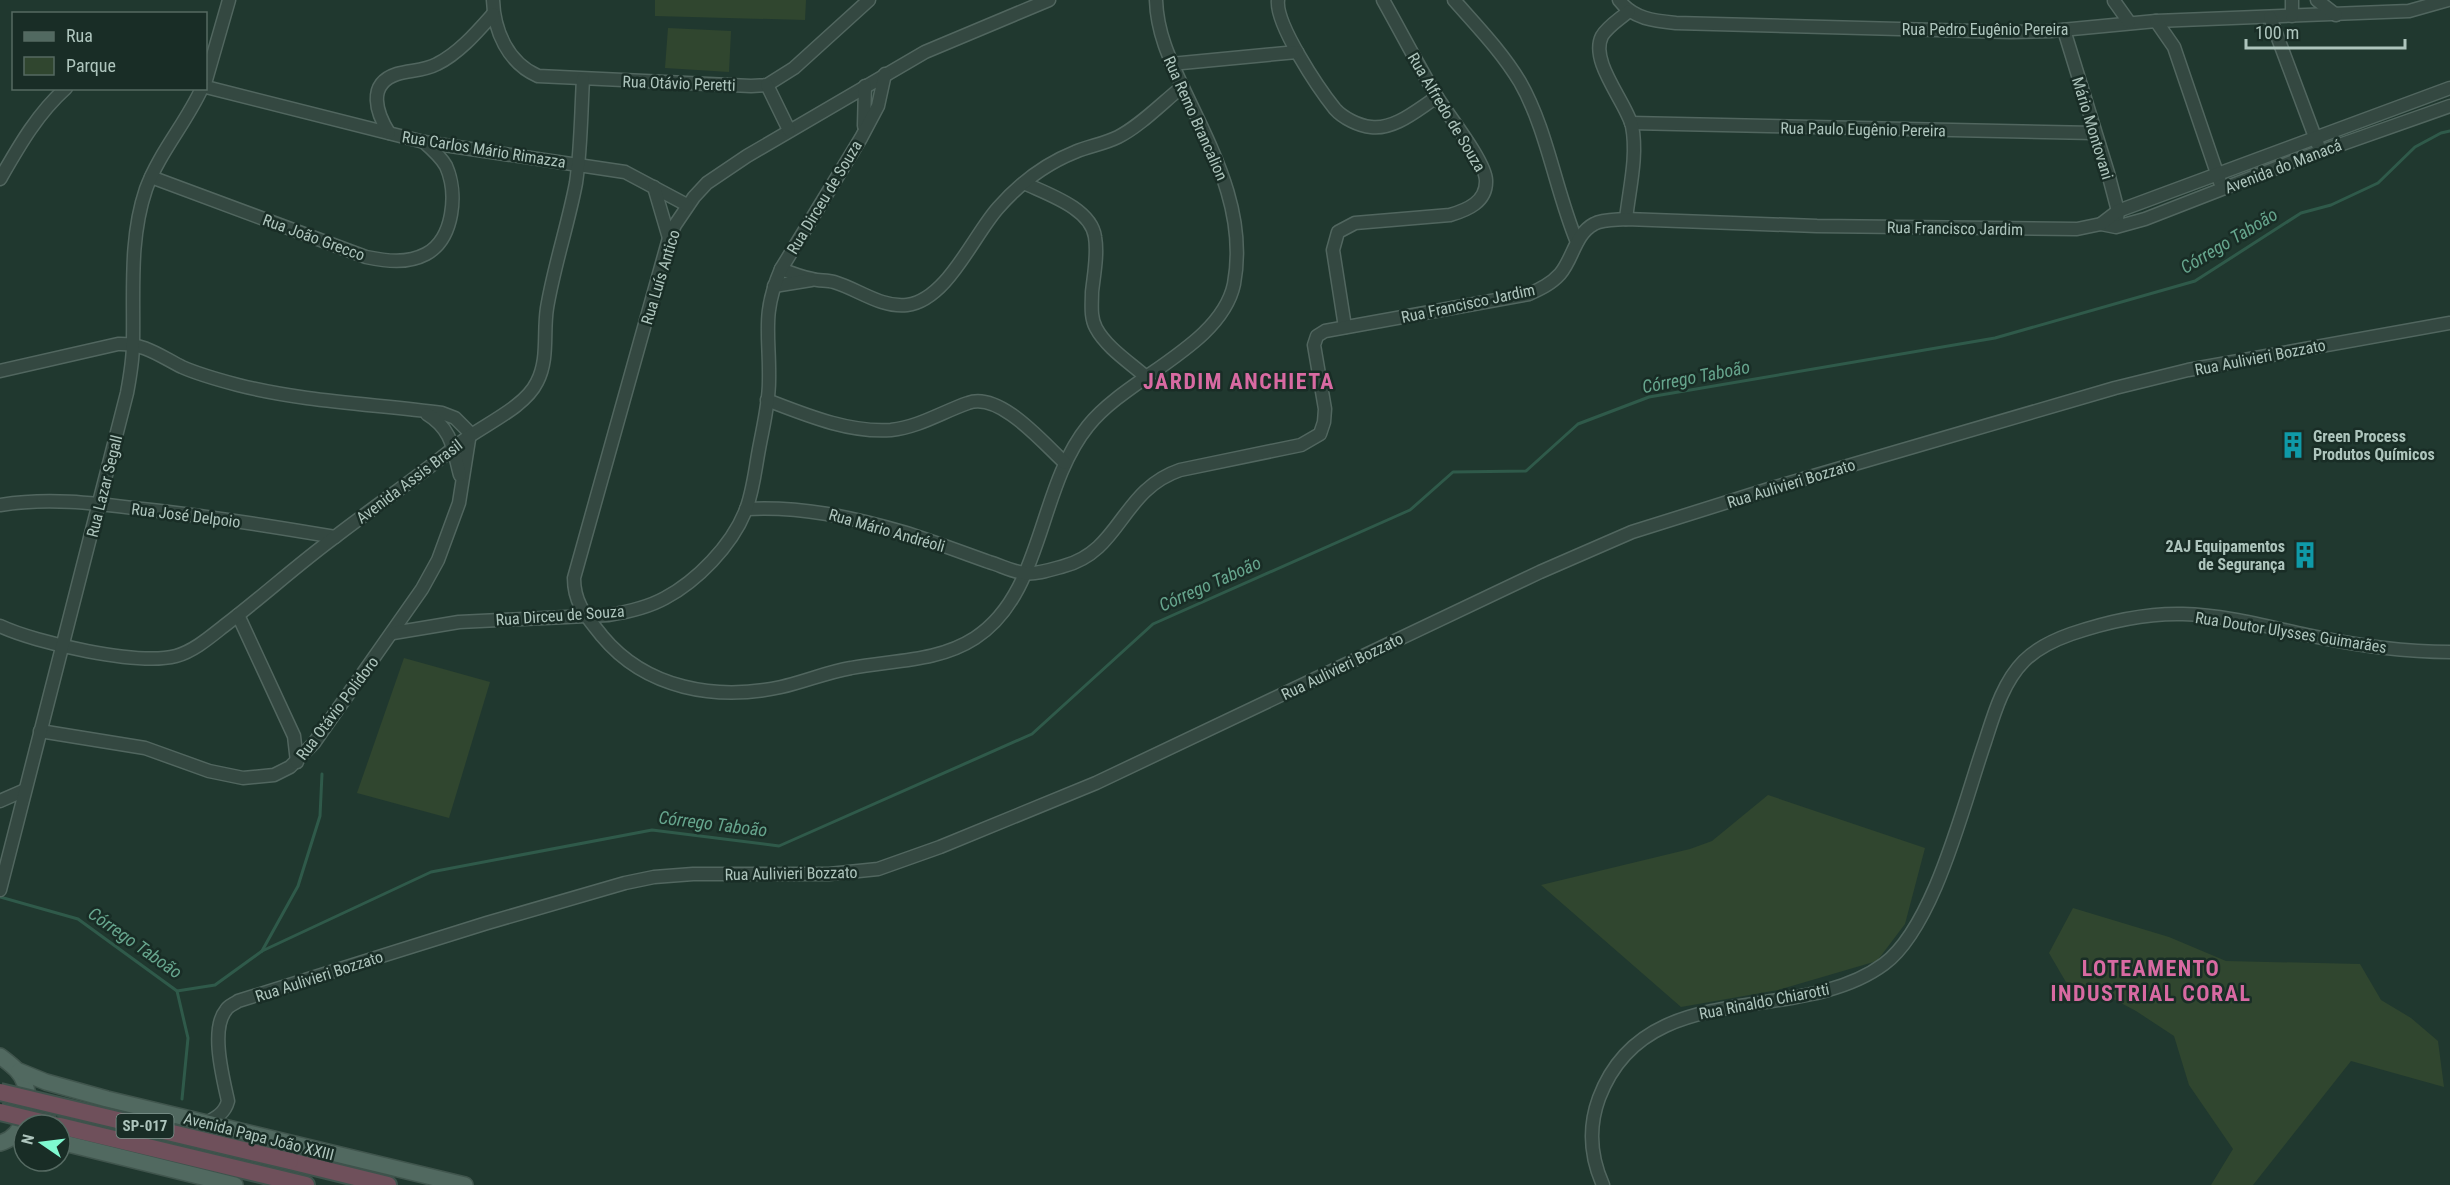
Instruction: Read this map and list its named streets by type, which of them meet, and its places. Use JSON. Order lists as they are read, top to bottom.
{
  "streets": {
    "highway": ["SP-017", "Avenida Papa João XXIII"],
    "street": [
      "Rua Pedro Eugênio Pereira",
      "Rua Otávio Peretti",
      "Rua Alfredo de Souza",
      "Rua Remo Brancalion",
      "Mário Montovani",
      "Rua Paulo Eugênio Pereira",
      "Rua Carlos Mário Rimazza",
      "Avenida do Manacá",
      "Rua Dirceu de Souza",
      "Rua Francisco Jardim",
      "Rua João Grecco",
      "Rua Luís Antico",
      "Rua Aulivieri Bozzato",
      "Avenida Assis Brasil",
      "Rua Lazar Segall",
      "Rua José Delpoio",
      "Rua Mário Andréoli",
      "Rua Doutor Ulysses Guimarães",
      "Rua Otávio Polidoro",
      "Rua Rinaldo Chiarotti"
    ]
  },
  "crossings": [
    ["Rua Pedro Eugênio Pereira", "Mário Montovani"],
    ["Rua Otávio Peretti", "Avenida Assis Brasil"],
    ["Rua Alfredo de Souza", "Rua Francisco Jardim"],
    ["Rua Remo Brancalion", "Rua Dirceu de Souza"],
    ["Rua Remo Brancalion", "Rua Francisco Jardim"],
    ["Rua Remo Brancalion", "Rua Luís Antico"],
    ["Rua Remo Brancalion", "Rua Mário Andréoli"],
    ["Mário Montovani", "Rua Paulo Eugênio Pereira"],
    ["Mário Montovani", "Avenida do Manacá"],
    ["Mário Montovani", "Rua Francisco Jardim"],
    ["Rua Carlos Mário Rimazza", "Rua João Grecco"],
    ["Rua Carlos Mário Rimazza", "Rua Luís Antico"],
    ["Rua Carlos Mário Rimazza", "Avenida Assis Brasil"],
    ["Avenida do Manacá", "Rua Francisco Jardim"],
    ["Rua Dirceu de Souza", "Rua Luís Antico"],
    ["Rua Dirceu de Souza", "Rua Mário Andréoli"],
    ["Rua Dirceu de Souza", "Rua Otávio Polidoro"],
    ["Rua Francisco Jardim", "Rua Mário Andréoli"],
    ["Rua João Grecco", "Rua Lazar Segall"],
    ["Rua Aulivieri Bozzato", "Avenida Papa João XXIII"],
    ["Avenida Assis Brasil", "Rua Lazar Segall"],
    ["Avenida Assis Brasil", "Rua José Delpoio"],
    ["Avenida Assis Brasil", "Rua Otávio Polidoro"],
    ["Rua Lazar Segall", "Rua José Delpoio"],
    ["Rua Lazar Segall", "Rua Otávio Polidoro"],
    ["Rua Doutor Ulysses Guimarães", "Rua Rinaldo Chiarotti"]
  ],
  "districts": ["JARDIM ANCHIETA", "LOTEAMENTO INDUSTRIAL CORAL"],
  "water": ["Córrego Taboão"],
  "places": {
    "building": ["Green Process Produtos Químicos", "2AJ Equipamentos de Segurança"]
  },
  "legend": ["Rua", "Parque"],
  "scale_bar": "100 m",
  "north": "left"
}
